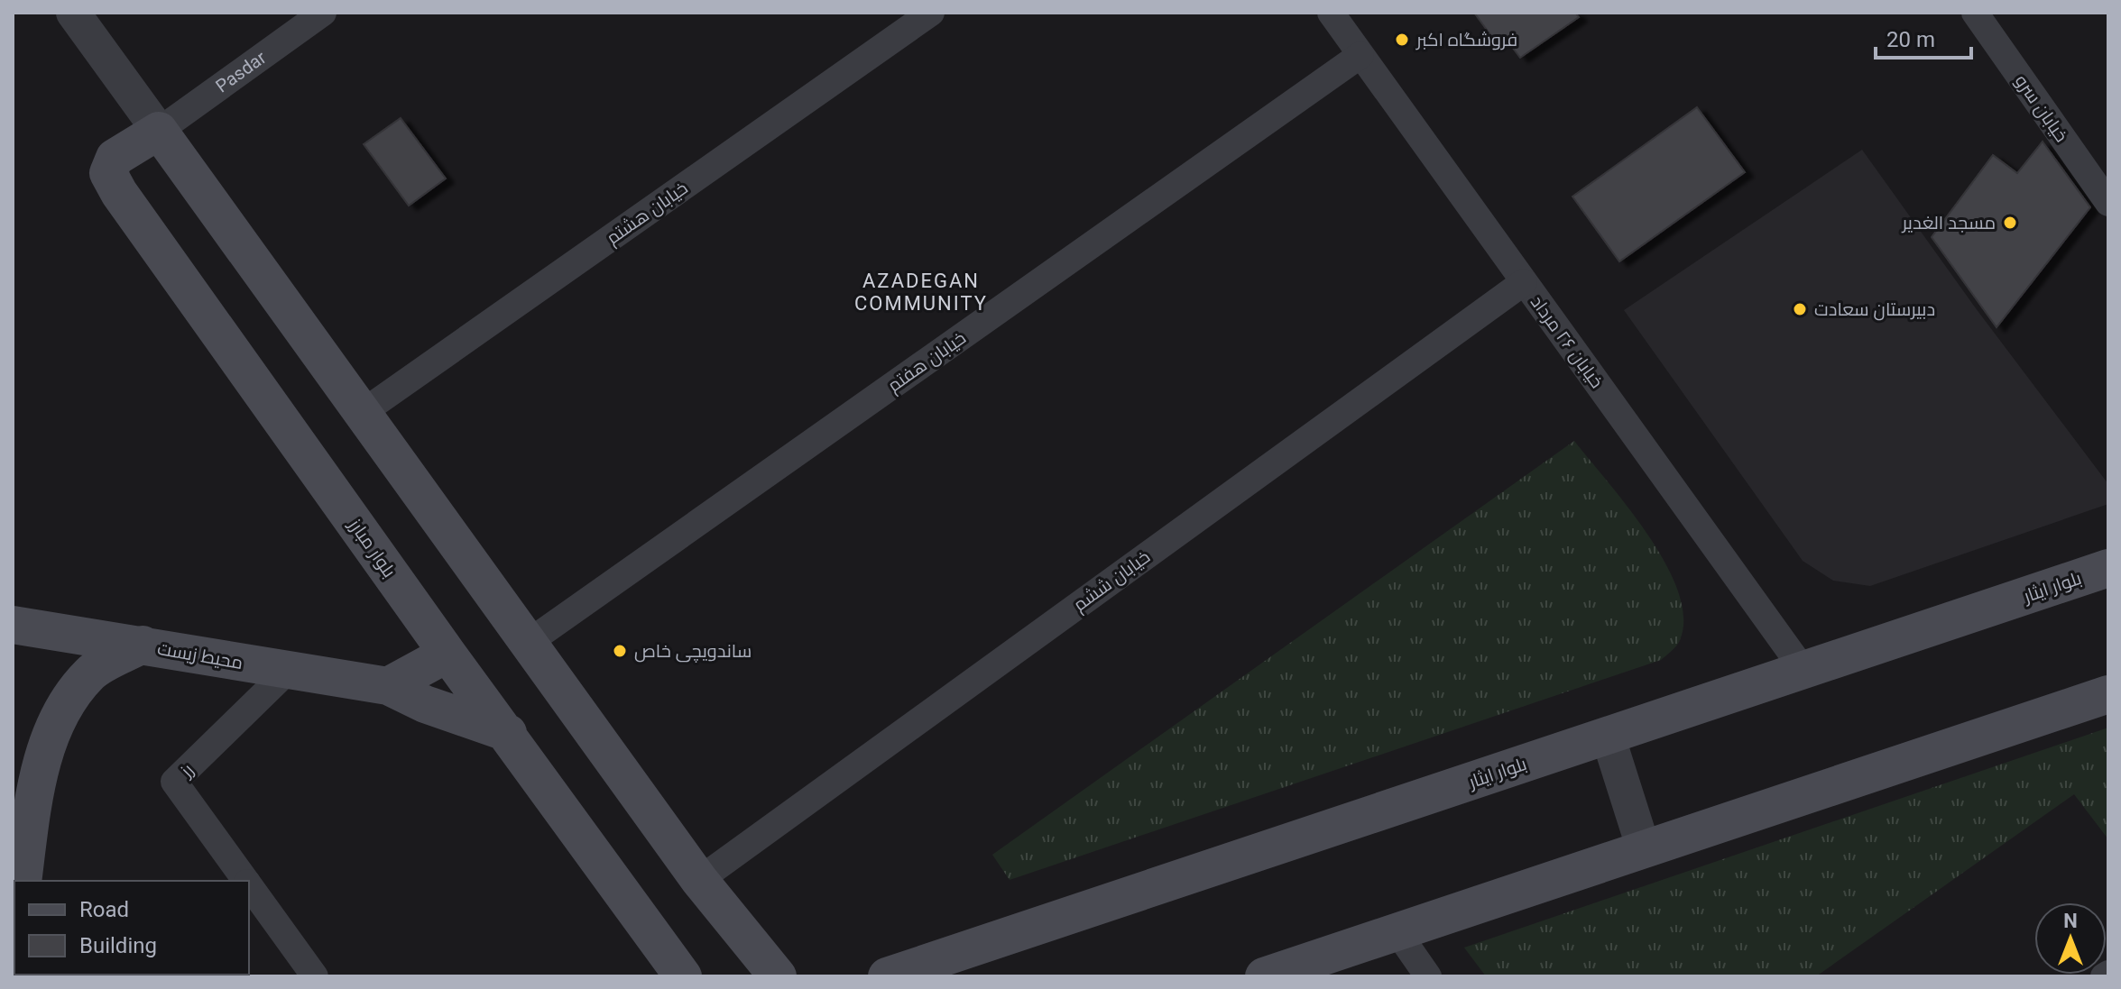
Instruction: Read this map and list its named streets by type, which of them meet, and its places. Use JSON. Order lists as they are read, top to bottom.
{
  "streets": {
    "main road": ["بلوار مبارز", "بلوار ایثار", "محیط زیست"],
    "street": [
      "Pasdar",
      "خیابان سرو",
      "خیابان هشتم",
      "خیابان ۲۶ مرداد",
      "خیابان هفتم",
      "خیابان ششم",
      "رز"
    ]
  },
  "crossings": [
    ["Pasdar", "بلوار مبارز"],
    ["خیابان ۲۶ مرداد", "خیابان هفتم"],
    ["خیابان ۲۶ مرداد", "خیابان ششم"],
    ["خیابان ۲۶ مرداد", "بلوار ایثار"],
    ["بلوار مبارز", "محیط زیست"],
    ["محیط زیست", "رز"]
  ],
  "districts": ["AZADEGAN COMMUNITY"],
  "places": [
    "فروشگاه اکبر",
    "مسجد الغدیر",
    "دبیرستان سعادت",
    "ساندویچی خاص"
  ],
  "legend": ["Road", "Building"],
  "scale_bar": "20 m",
  "north": "top"
}
